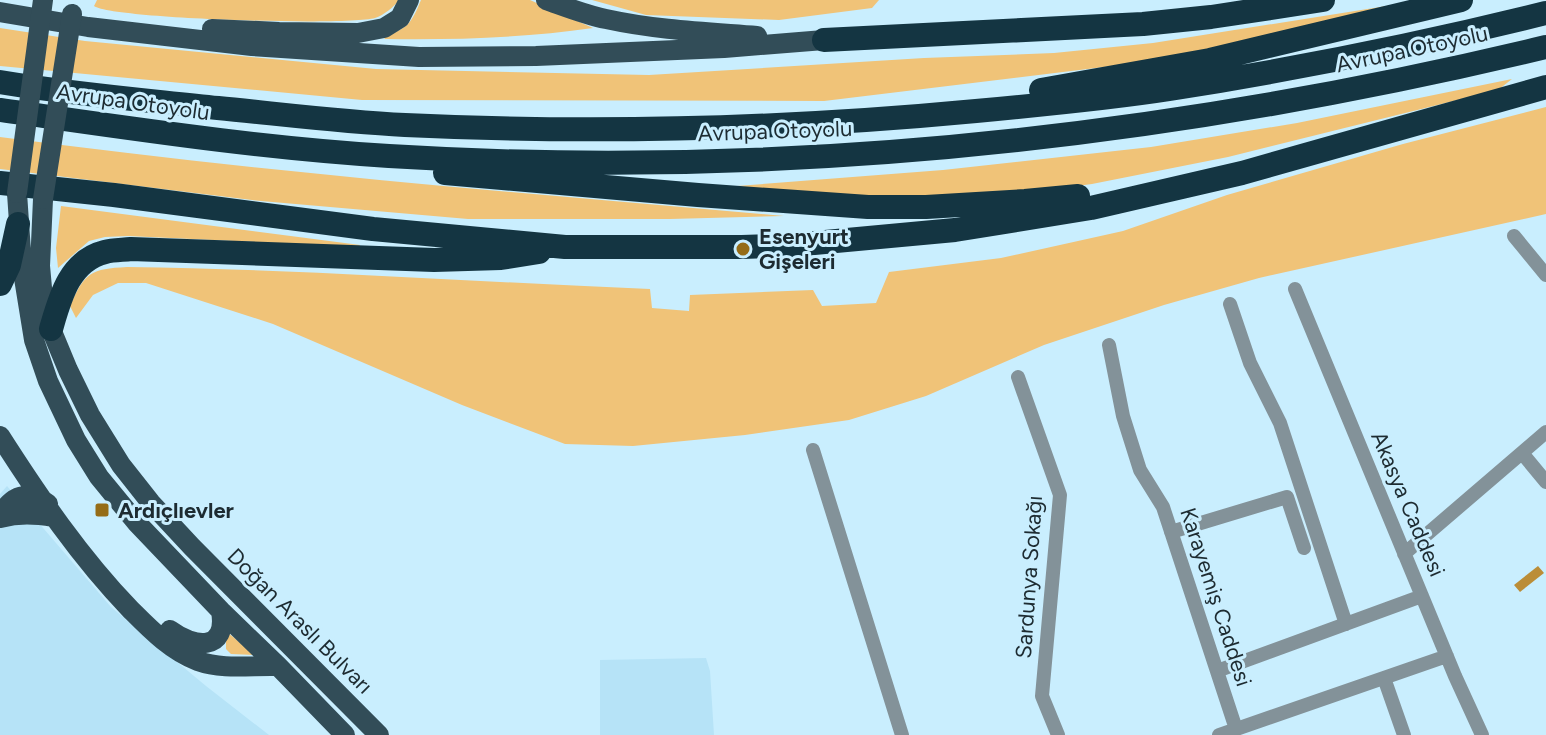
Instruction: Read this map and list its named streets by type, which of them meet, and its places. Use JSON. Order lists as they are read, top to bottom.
{
  "streets": {
    "highway": ["Avrupa Otoyolu"],
    "main road": ["Doğan Araslı Bulvarı"],
    "street": ["Akasya Caddesi", "Sardunya Sokağı", "Karayemiş Caddesi"]
  },
  "places": {
    "other": ["Esenyurt Gişeleri"],
    "transit": ["Ardıçlıevler"]
  }
}
